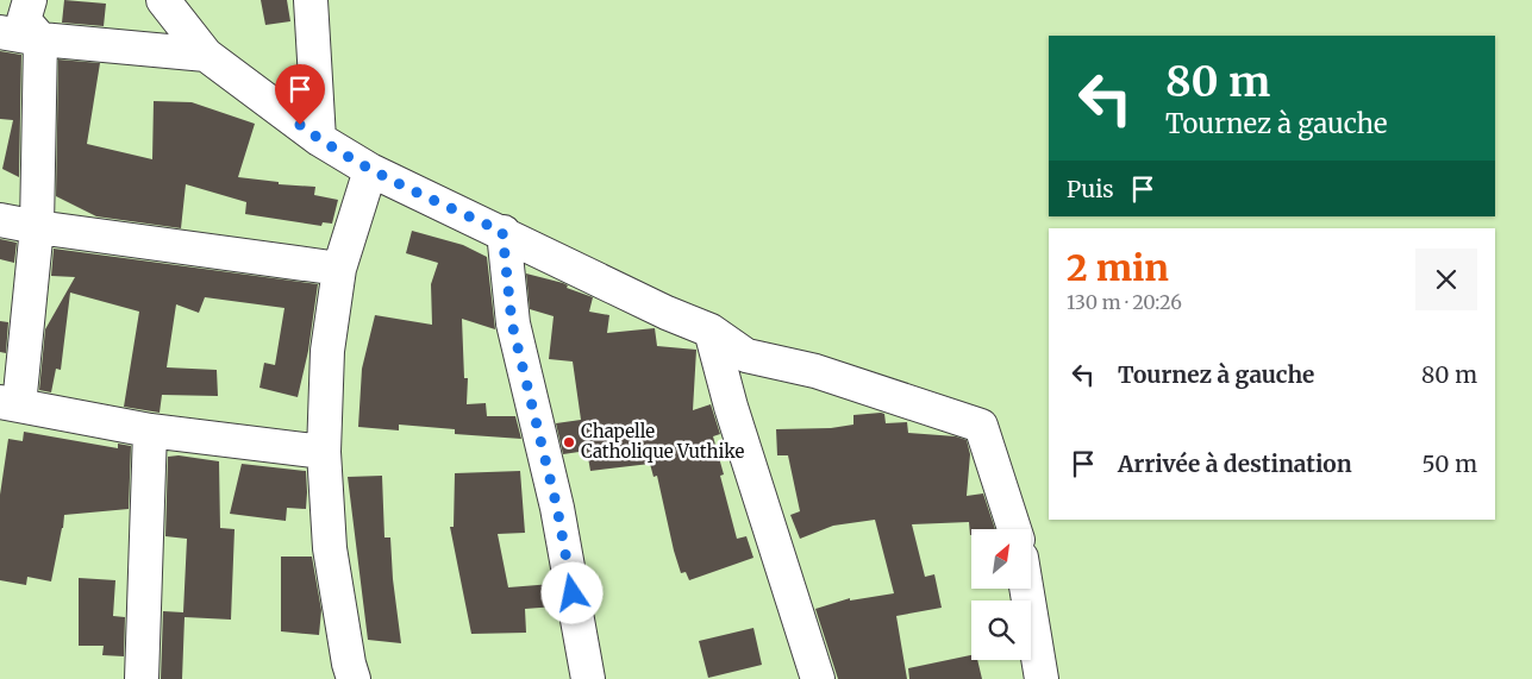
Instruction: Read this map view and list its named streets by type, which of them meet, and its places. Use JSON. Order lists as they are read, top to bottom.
{
  "places": ["Chapelle Catholique Vuthike"],
  "north": "top right",
  "page": {
    "turn": ["80 m", "Tournez à gauche"],
    "then": "Puis",
    "heading": ["2 min", "130 m · 20:26"],
    "list": [
      {
        "name": "Tournez à gauche",
        "value": "80 m"
      },
      {
        "name": "Arrivée à destination",
        "value": "50 m"
      }
    ]
  }
}
